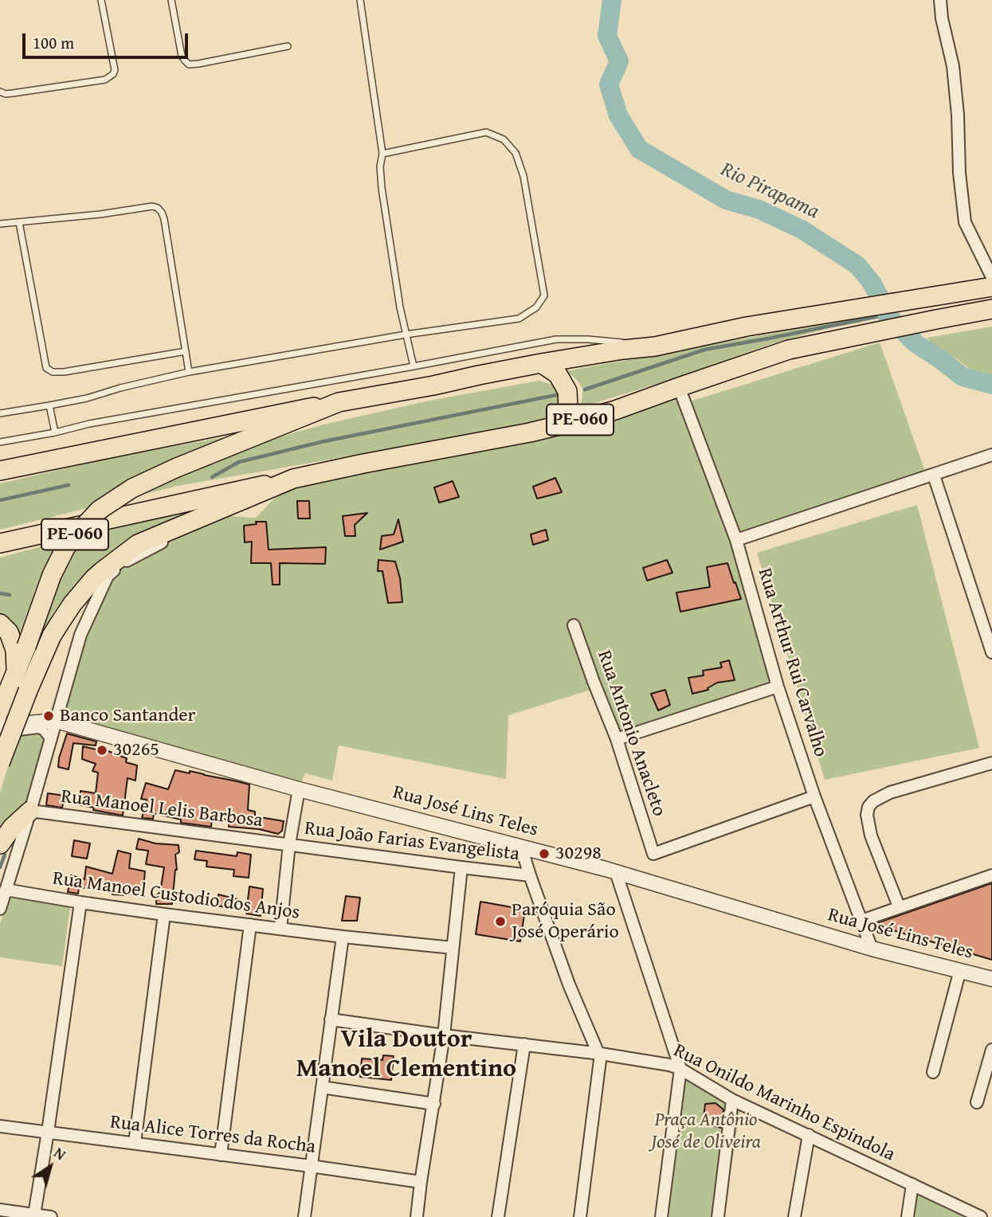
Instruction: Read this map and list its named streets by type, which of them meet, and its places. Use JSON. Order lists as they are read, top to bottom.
{
  "streets": {
    "main road": ["PE-060"],
    "street": [
      "Rua Arthur Rui Carvalho",
      "Rua Antonio Anacleto",
      "Rua Manoel Lelis Barbosa",
      "Rua José Lins Teles",
      "Rua João Farias Evangelista",
      "Rua Manoel Custodio dos Anjos",
      "Rua Onildo Marinho Espindola",
      "Rua Alice Torres da Rocha"
    ]
  },
  "crossings": [
    ["PE-060", "Rua Arthur Rui Carvalho"],
    ["Rua Arthur Rui Carvalho", "Rua Antonio Anacleto"],
    ["Rua Arthur Rui Carvalho", "Rua José Lins Teles"],
    ["Rua Manoel Lelis Barbosa", "Rua João Farias Evangelista"]
  ],
  "districts": ["Vila Doutor Manoel Clementino"],
  "water": ["Rio Pirapama"],
  "parks": ["Praça Antônio José de Oliveira"],
  "places": [
    "Banco Santander",
    "30265",
    "30298",
    "Paróquia São José Operário"
  ],
  "scale_bar": "100 m",
  "north": "top right"
}
